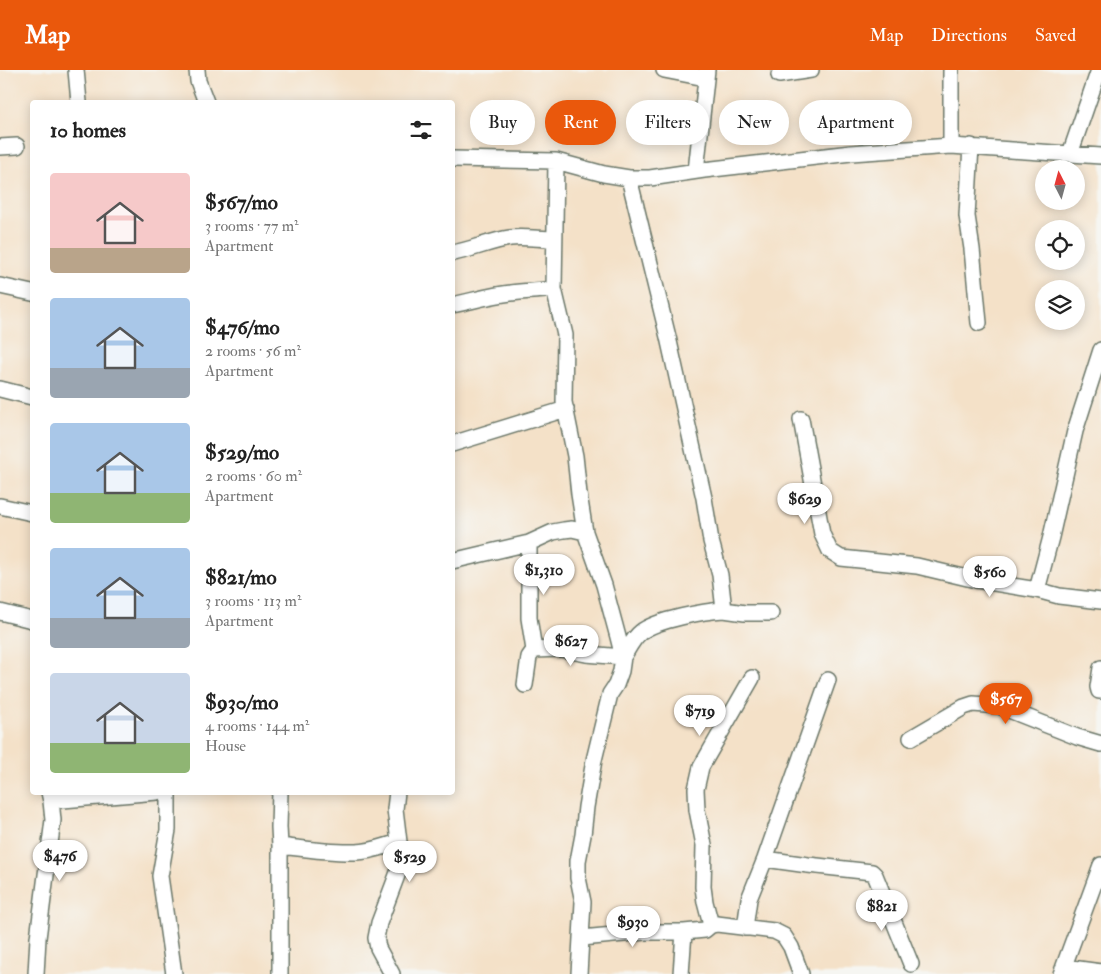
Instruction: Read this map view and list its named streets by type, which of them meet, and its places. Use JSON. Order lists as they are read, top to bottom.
{
  "north": "top",
  "page": {
    "header": "Map",
    "nav": ["Map", "Directions", "Saved"],
    "chip": [
      "Buy",
      "Rent",
      "Filters",
      "New",
      "Apartment"
    ],
    "heading": "10 homes",
    "list": [
      {
        "name": "$567/mo",
        "note": "3 rooms · 77 m² · Apartment"
      },
      {
        "name": "$476/mo",
        "note": "2 rooms · 56 m² · Apartment"
      },
      {
        "name": "$529/mo",
        "note": "2 rooms · 60 m² · Apartment"
      },
      {
        "name": "$821/mo",
        "note": "3 rooms · 113 m² · Apartment"
      },
      {
        "name": "$930/mo",
        "note": "4 rooms · 144 m² · House"
      }
    ],
    "price": [
      "$629",
      "$1,310",
      "$560",
      "$627",
      "$567",
      "$719",
      "$476",
      "$529",
      "$821",
      "$930"
    ]
  }
}
